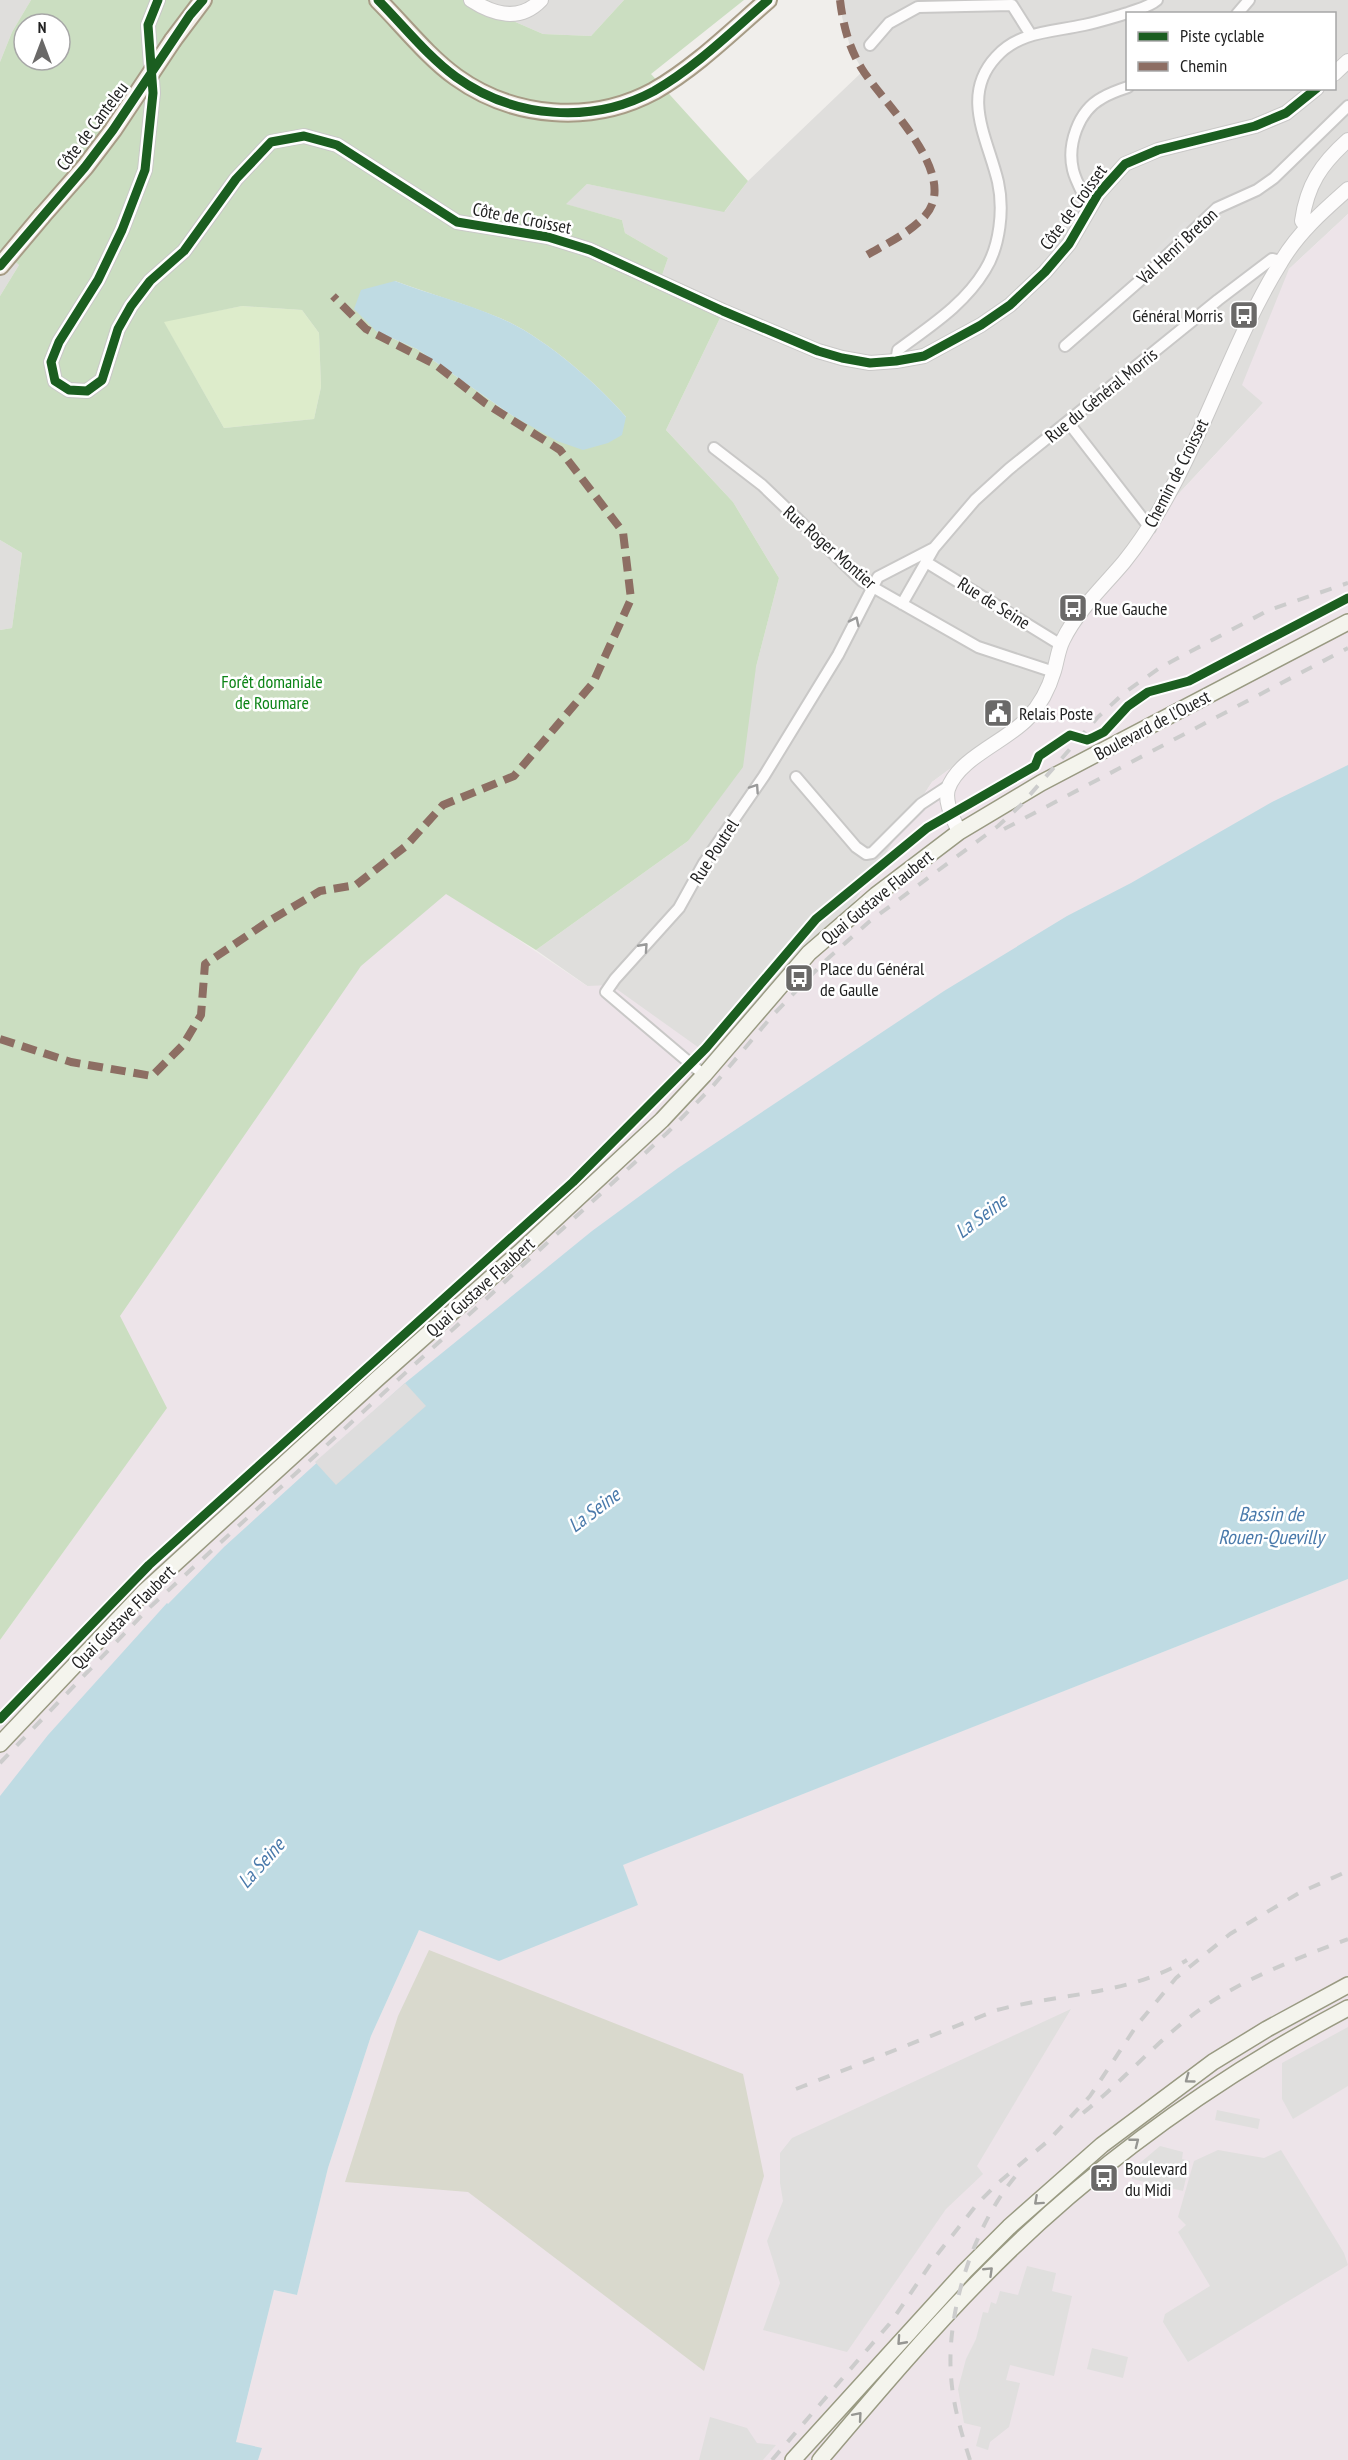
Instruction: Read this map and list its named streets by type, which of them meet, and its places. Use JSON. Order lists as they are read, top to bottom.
{
  "streets": {
    "main road": ["Côte de Canteleu", "Boulevard de l'Ouest", "Quai Gustave Flaubert"],
    "street": [
      "Côte de Croisset",
      "Val Henri Breton",
      "Rue du Général Morris",
      "Chemin de Croisset",
      "Rue Roger Montier",
      "Rue de Seine",
      "Rue Poutrel"
    ]
  },
  "crossings": [
    ["Rue du Général Morris", "Chemin de Croisset"],
    ["Rue du Général Morris", "Rue Roger Montier"],
    ["Rue du Général Morris", "Rue de Seine"],
    ["Rue du Général Morris", "Rue Poutrel"],
    ["Chemin de Croisset", "Rue Roger Montier"],
    ["Chemin de Croisset", "Rue de Seine"],
    ["Rue Roger Montier", "Rue Poutrel"],
    ["Boulevard de l'Ouest", "Quai Gustave Flaubert"],
    ["Rue Poutrel", "Quai Gustave Flaubert"]
  ],
  "one_way": ["Rue Poutrel"],
  "water": ["La Seine", "Bassin de Rouen-Quevilly"],
  "parks": ["Forêt domaniale de Roumare"],
  "places": {
    "bus stop": [
      "Général Morris",
      "Rue Gauche",
      "Place du Général de Gaulle",
      "Boulevard du Midi"
    ],
    "public building": ["Relais Poste"]
  },
  "legend": ["Piste cyclable", "Chemin"],
  "north": "top"
}
